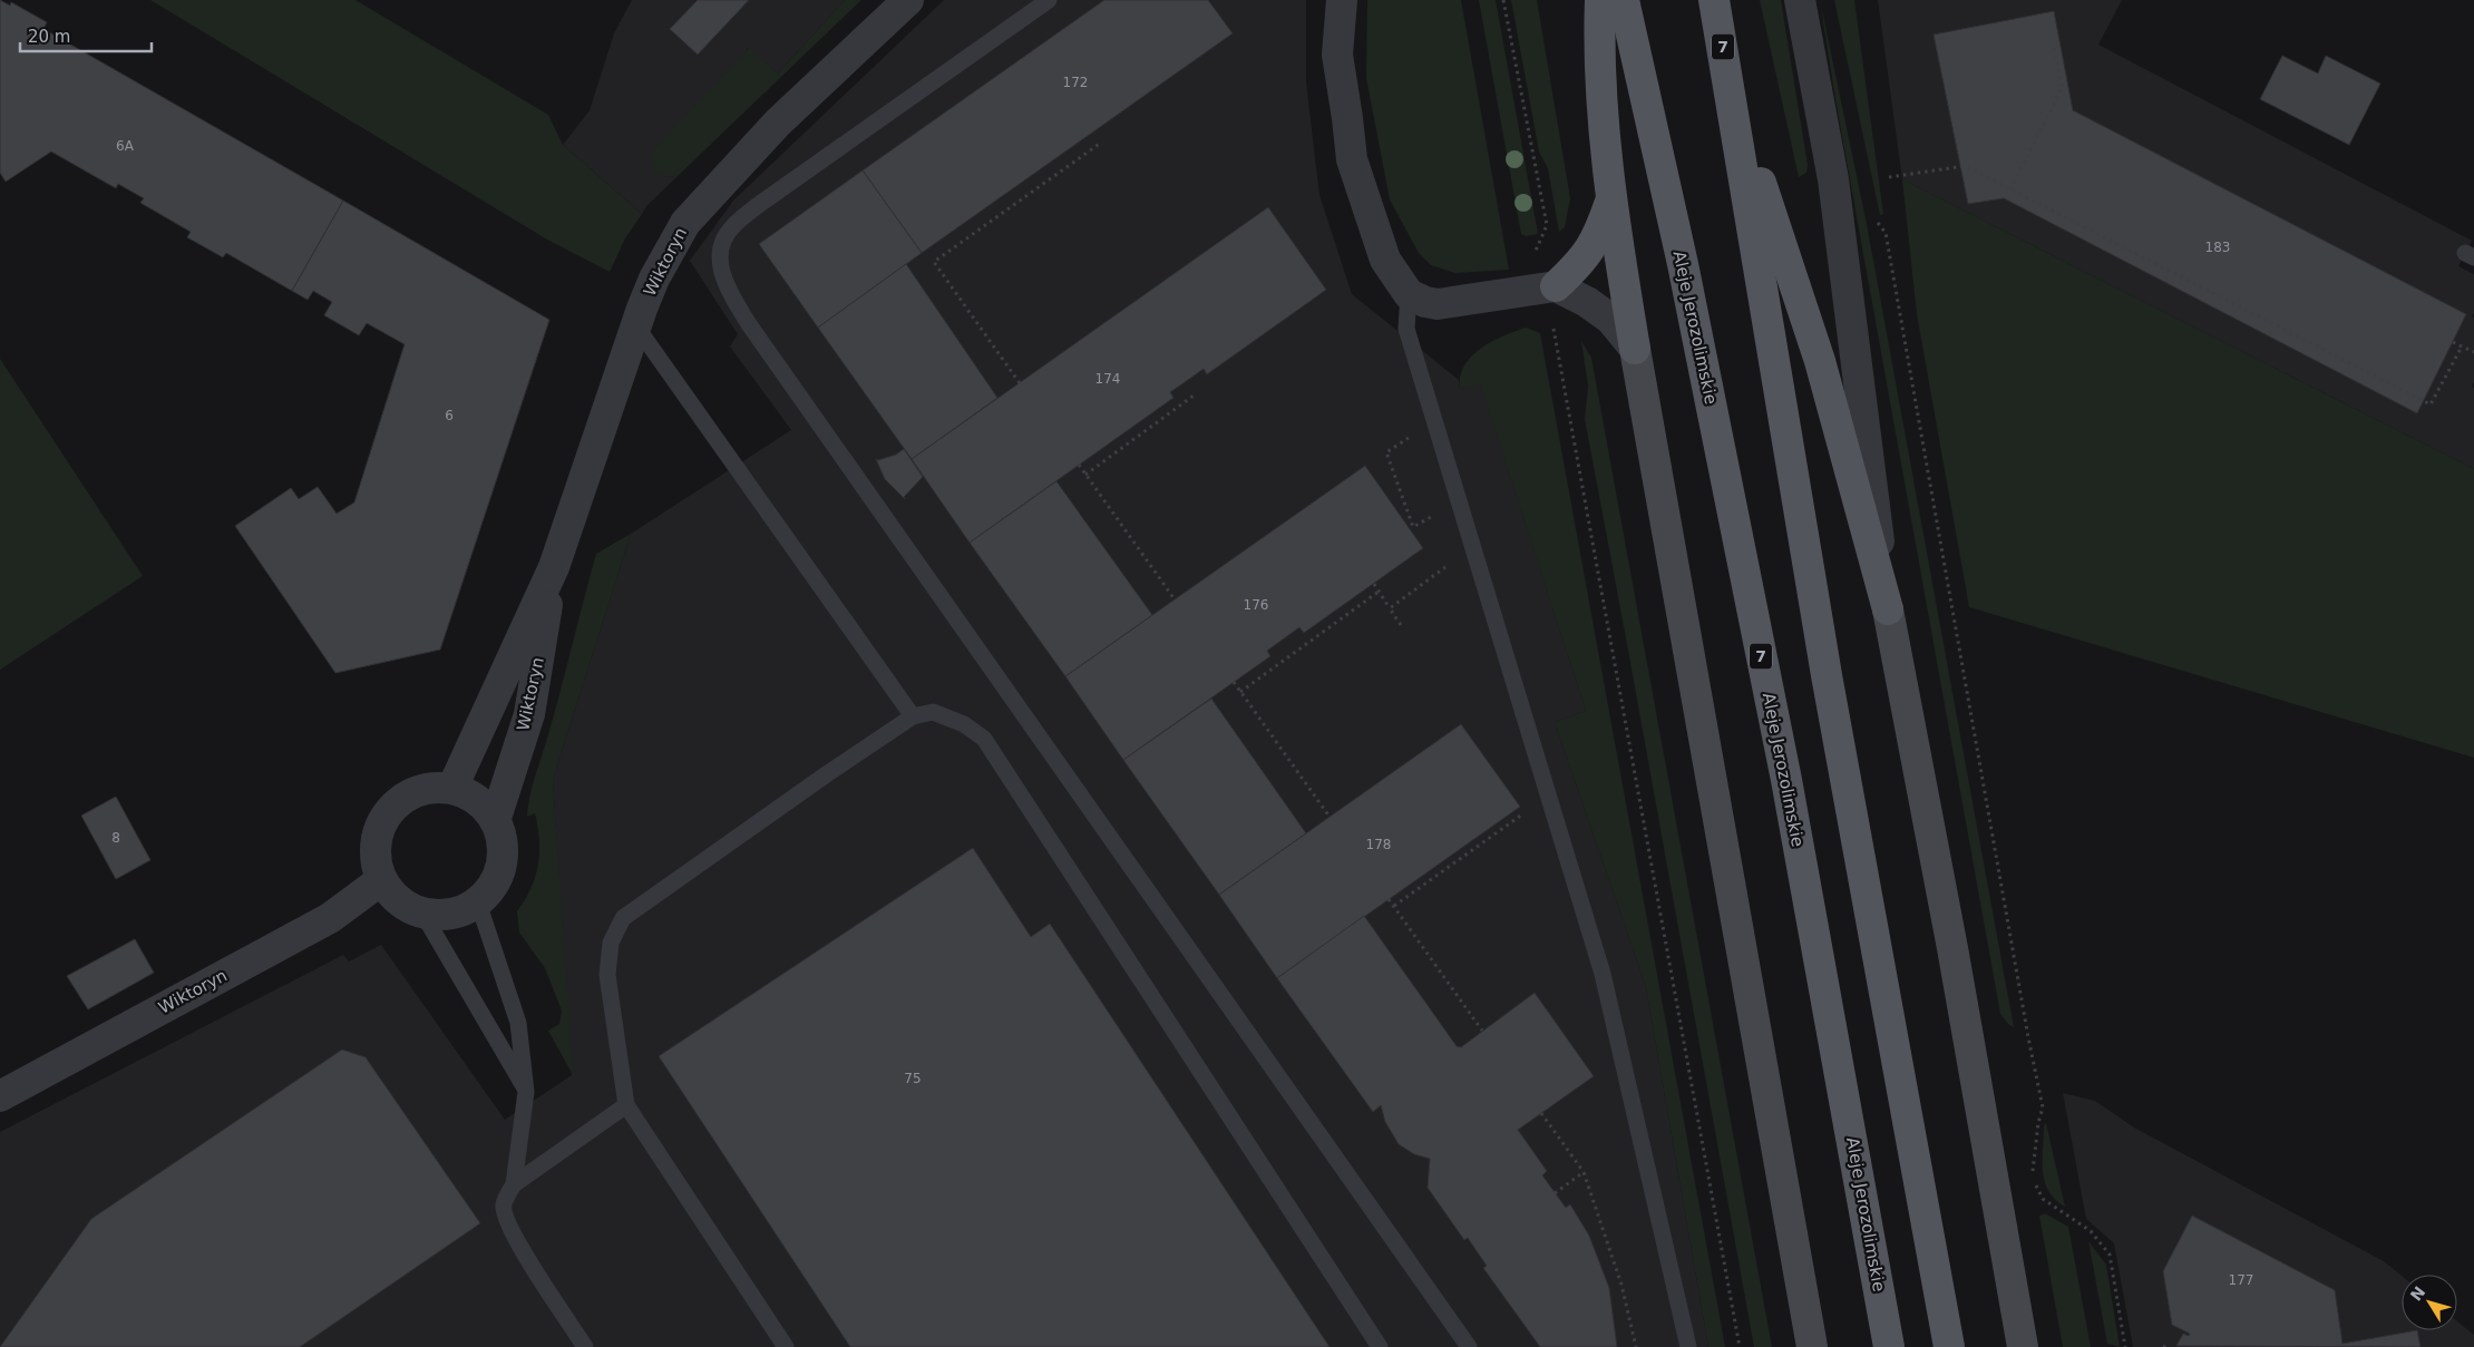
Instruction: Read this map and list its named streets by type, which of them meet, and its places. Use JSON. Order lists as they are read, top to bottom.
{
  "streets": {
    "main road": ["7", "Aleje Jerozolimskie"],
    "street": ["Wiktoryn"]
  },
  "house_numbers": [
    "172",
    "6A",
    "183",
    "174",
    "6",
    "176",
    "8",
    "178",
    "75",
    "177"
  ],
  "scale_bar": "20 m",
  "north": "top left"
}
